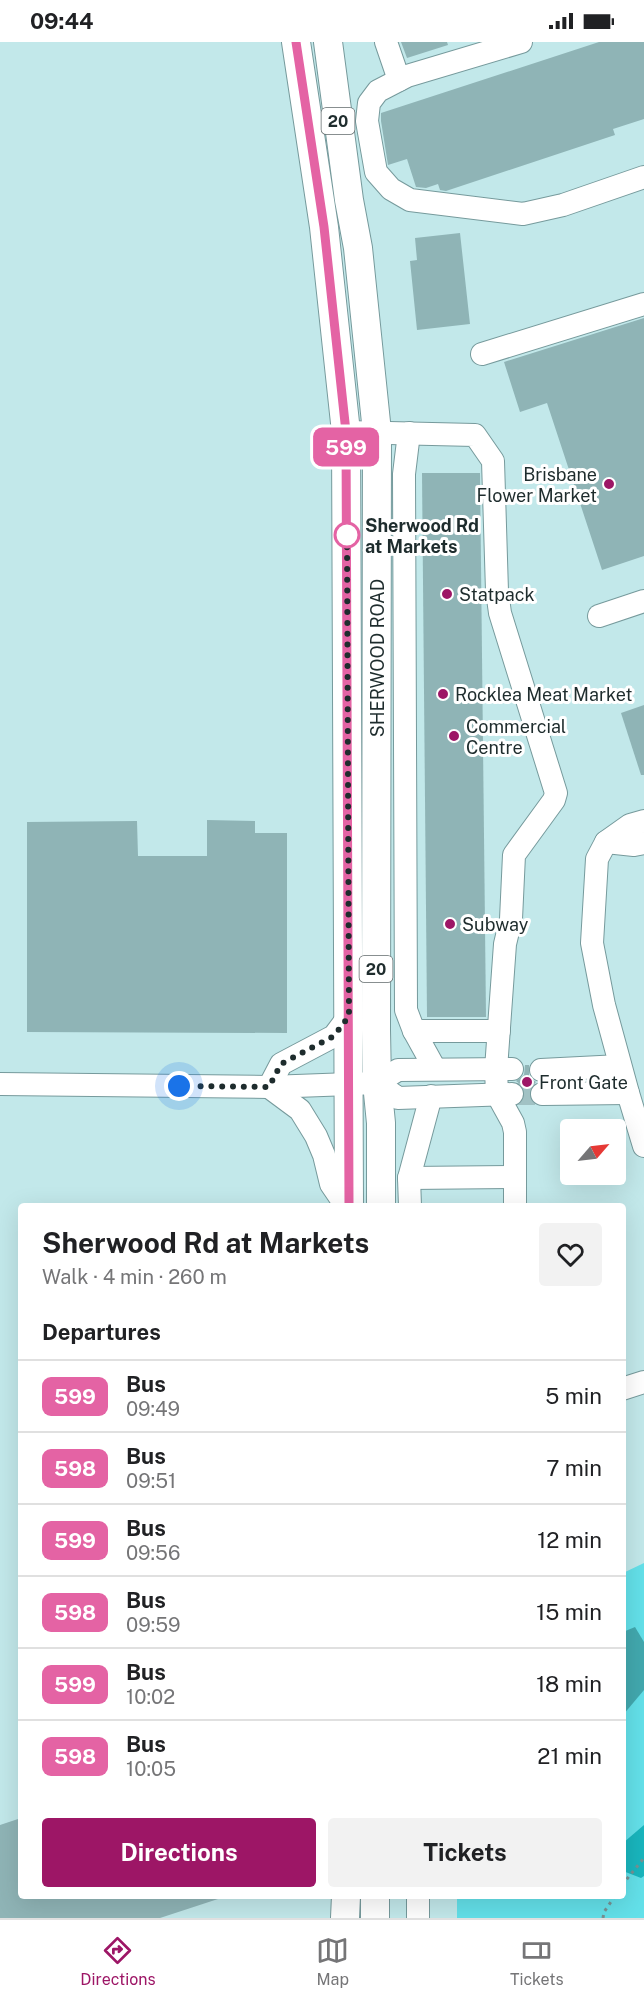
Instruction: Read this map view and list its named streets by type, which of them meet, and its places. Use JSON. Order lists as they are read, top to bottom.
{
  "streets": {
    "main road": ["20", "SHERWOOD ROAD"]
  },
  "places": [
    "Brisbane Flower Market",
    "Sherwood Rd at Markets",
    "Statpack",
    "Rocklea Meat Market",
    "Commercial Centre",
    "Subway",
    "Front Gate"
  ],
  "lines": ["bus line 599"],
  "north": "top right",
  "page": {
    "status": "09:44",
    "on_map": "599",
    "heading": [
      ["Sherwood Rd at Markets", "Walk · 4 min · 260 m"],
      "Departures"
    ],
    "list": [
      {
        "mark": "599",
        "name": "Bus",
        "note": "09:49",
        "value": "5 min"
      },
      {
        "mark": "598",
        "name": "Bus",
        "note": "09:51",
        "value": "7 min"
      },
      {
        "mark": "599",
        "name": "Bus",
        "note": "09:56",
        "value": "12 min"
      },
      {
        "mark": "598",
        "name": "Bus",
        "note": "09:59",
        "value": "15 min"
      },
      {
        "mark": "599",
        "name": "Bus",
        "note": "10:02",
        "value": "18 min"
      },
      {
        "mark": "598",
        "name": "Bus",
        "note": "10:05",
        "value": "21 min"
      }
    ],
    "buttons": ["Directions", "Tickets"],
    "tabs": ["Directions", "Map", "Tickets"]
  }
}
